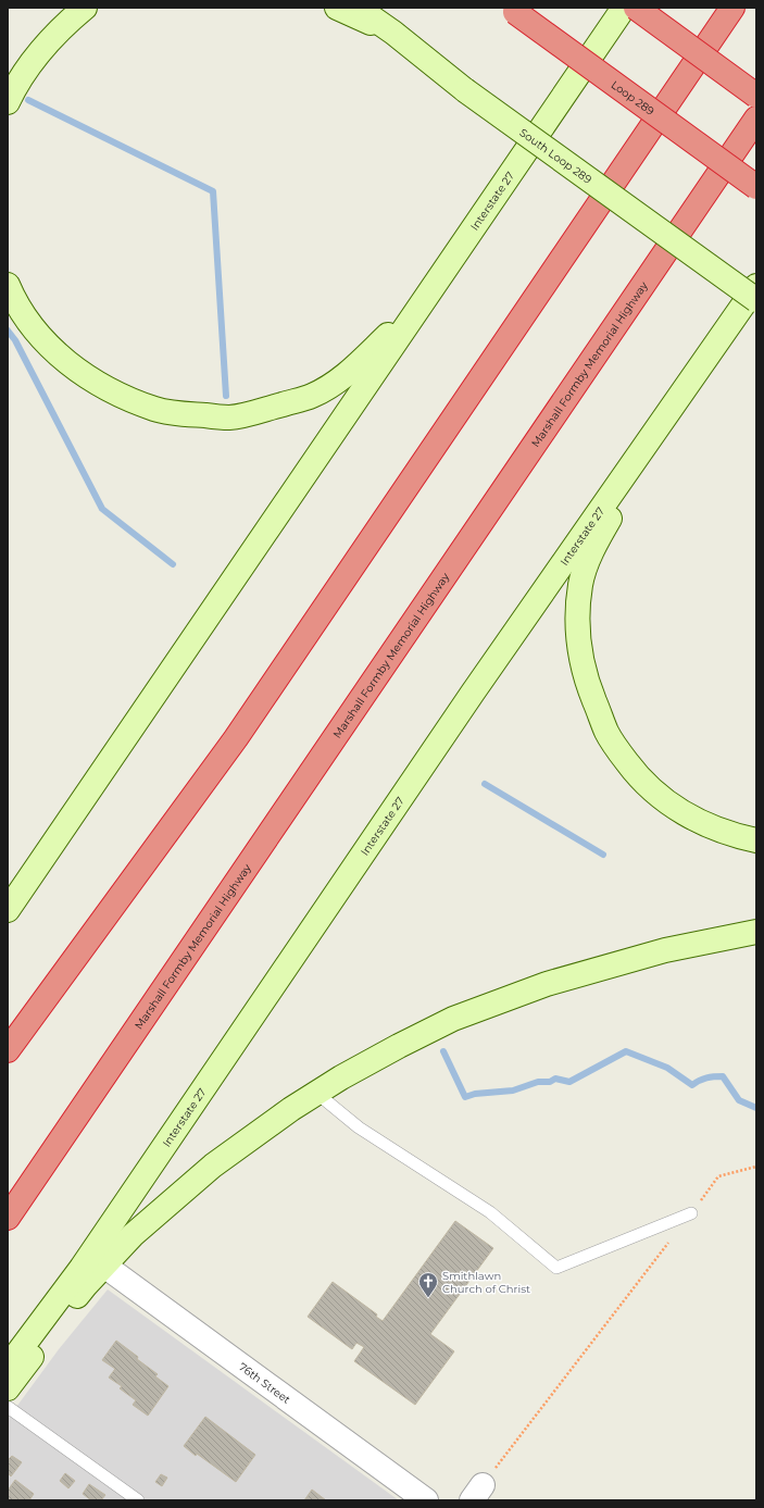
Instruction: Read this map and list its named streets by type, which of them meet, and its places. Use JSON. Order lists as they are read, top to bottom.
{
  "streets": {
    "highway": ["Loop 289", "Marshall Formby Memorial Highway"],
    "main road": ["South Loop 289", "Interstate 27"],
    "street": ["76th Street"]
  },
  "places": {
    "church": ["Smithlawn Church of Christ"]
  }
}
